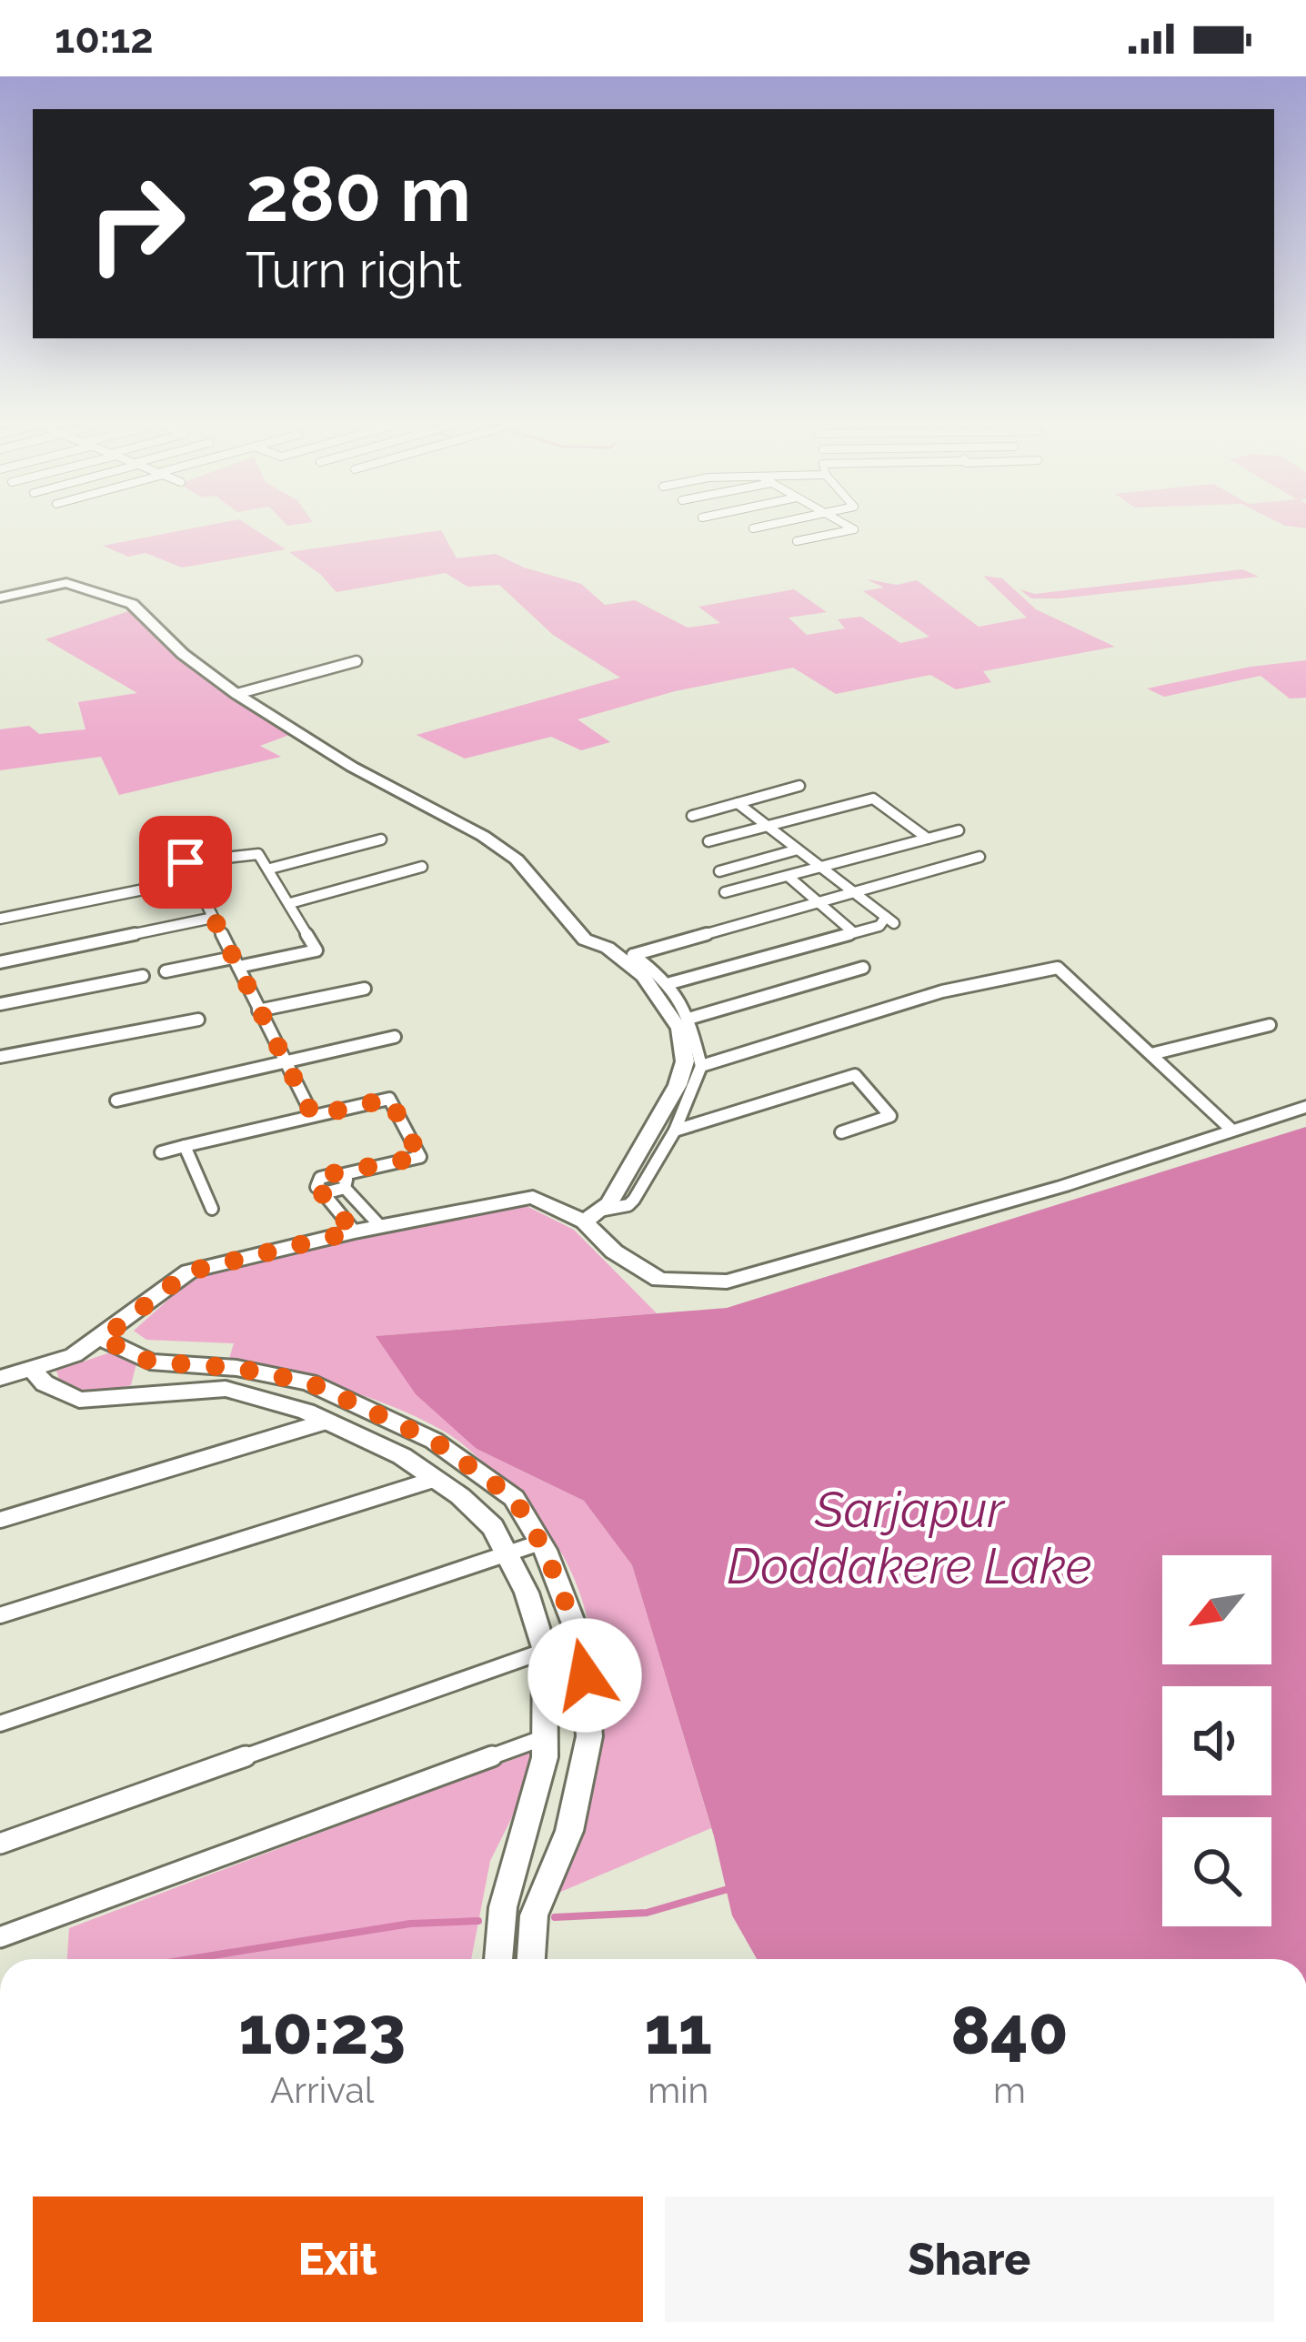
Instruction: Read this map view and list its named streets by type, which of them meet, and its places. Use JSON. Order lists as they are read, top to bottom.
{
  "water": ["Sarjapur Doddakere Lake"],
  "north": "bottom left",
  "page": {
    "status": "10:12",
    "turn": ["280 m", "Turn right"],
    "eta": [
      "10:23",
      "Arrival",
      "11",
      "min",
      "840",
      "m"
    ],
    "buttons": ["Exit", "Share"]
  }
}
